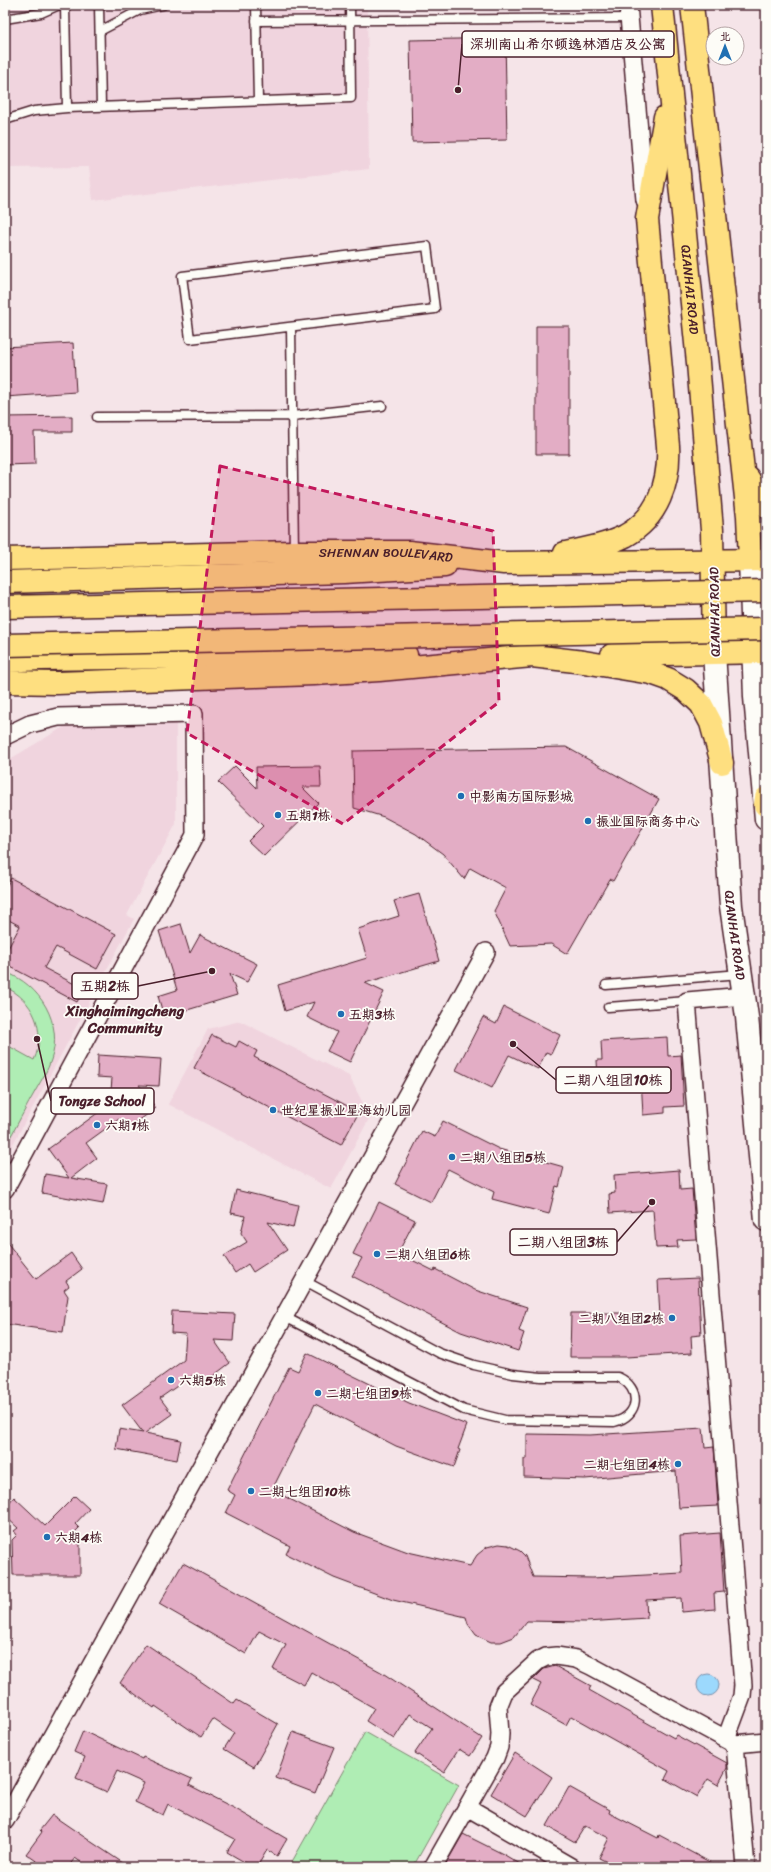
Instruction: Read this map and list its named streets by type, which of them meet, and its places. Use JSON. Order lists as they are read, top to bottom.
{
  "streets": {
    "main road": ["QIANHAI ROAD", "SHENNAN BOULEVARD"]
  },
  "crossings": [
    ["QIANHAI ROAD", "SHENNAN BOULEVARD"]
  ],
  "districts": ["Xinghaimingcheng Community"],
  "places": [
    "深圳南山希尔顿逸林酒店及公寓",
    "中影南方国际影城",
    "五期1栋",
    "振业国际商务中心",
    "五期2栋",
    "五期3栋",
    "Tongze School",
    "二期八组团10栋",
    "世纪星振业星海幼儿园",
    "六期1栋",
    "二期八组团5栋",
    "二期八组团3栋",
    "二期八组团6栋",
    "二期八组团2栋",
    "六期5栋",
    "二期七组团9栋",
    "二期七组团4栋",
    "二期七组团10栋",
    "六期4栋"
  ],
  "north": "top"
}
